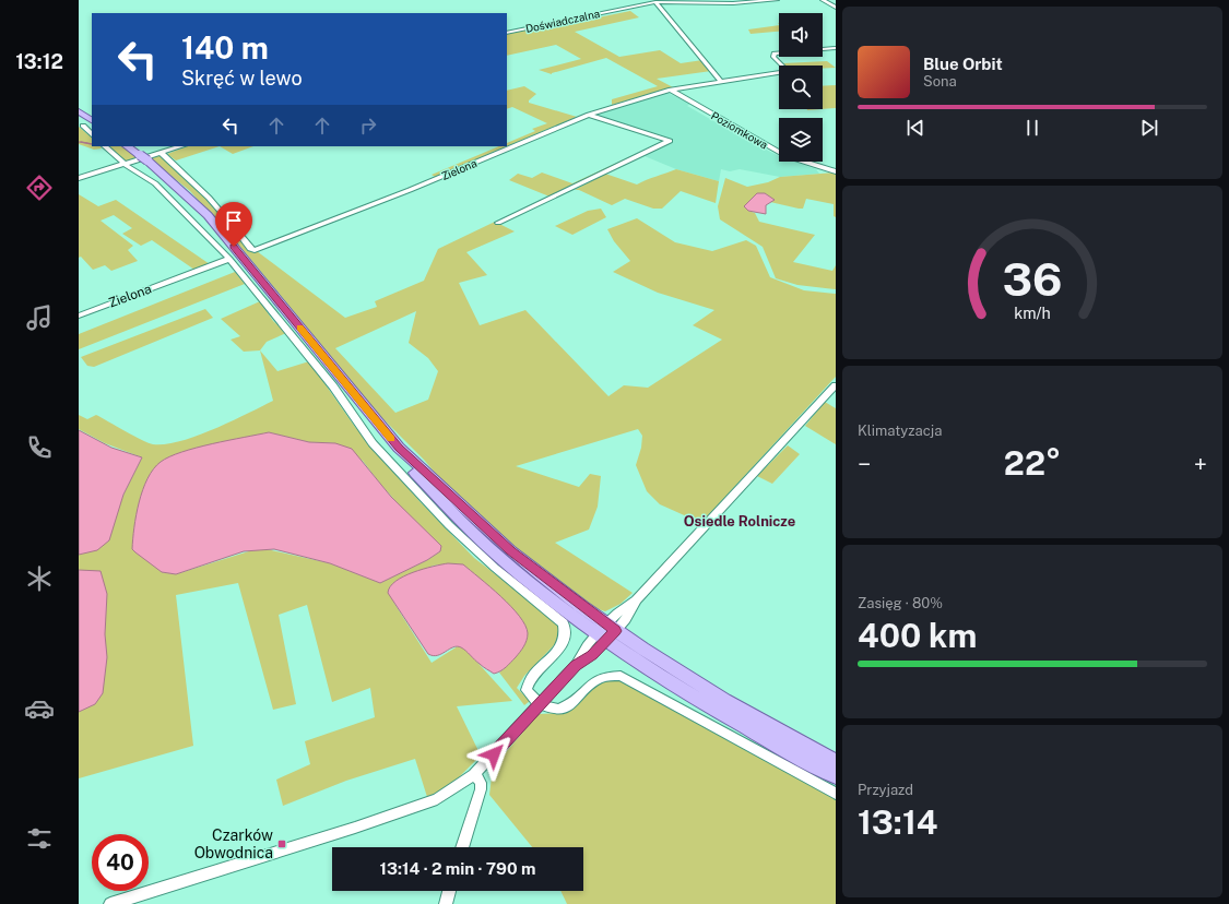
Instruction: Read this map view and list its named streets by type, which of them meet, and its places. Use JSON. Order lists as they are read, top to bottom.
{
  "streets": {
    "street": ["Doświadczalna", "Poziomkowa", "Zielona"]
  },
  "crossings": [
    ["Poziomkowa", "Zielona"]
  ],
  "districts": ["Osiedle Rolnicze"],
  "places": {
    "transit": ["Czarków Obwodnica"]
  },
  "page": {
    "tabs": "13:12",
    "turn": ["140 m", "Skręć w lewo"],
    "song": ["Blue Orbit", "Sona"],
    "tile": [
      "Klimatyzacja",
      ["Zasięg · 80%", "400 km"],
      ["Przyjazd", "13:14"]
    ],
    "heat": ["−", "22°", "+"],
    "limit": "40",
    "trip": "13:14 · 2 min · 790 m",
    "gauge": ["36", "km/h"]
  }
}
